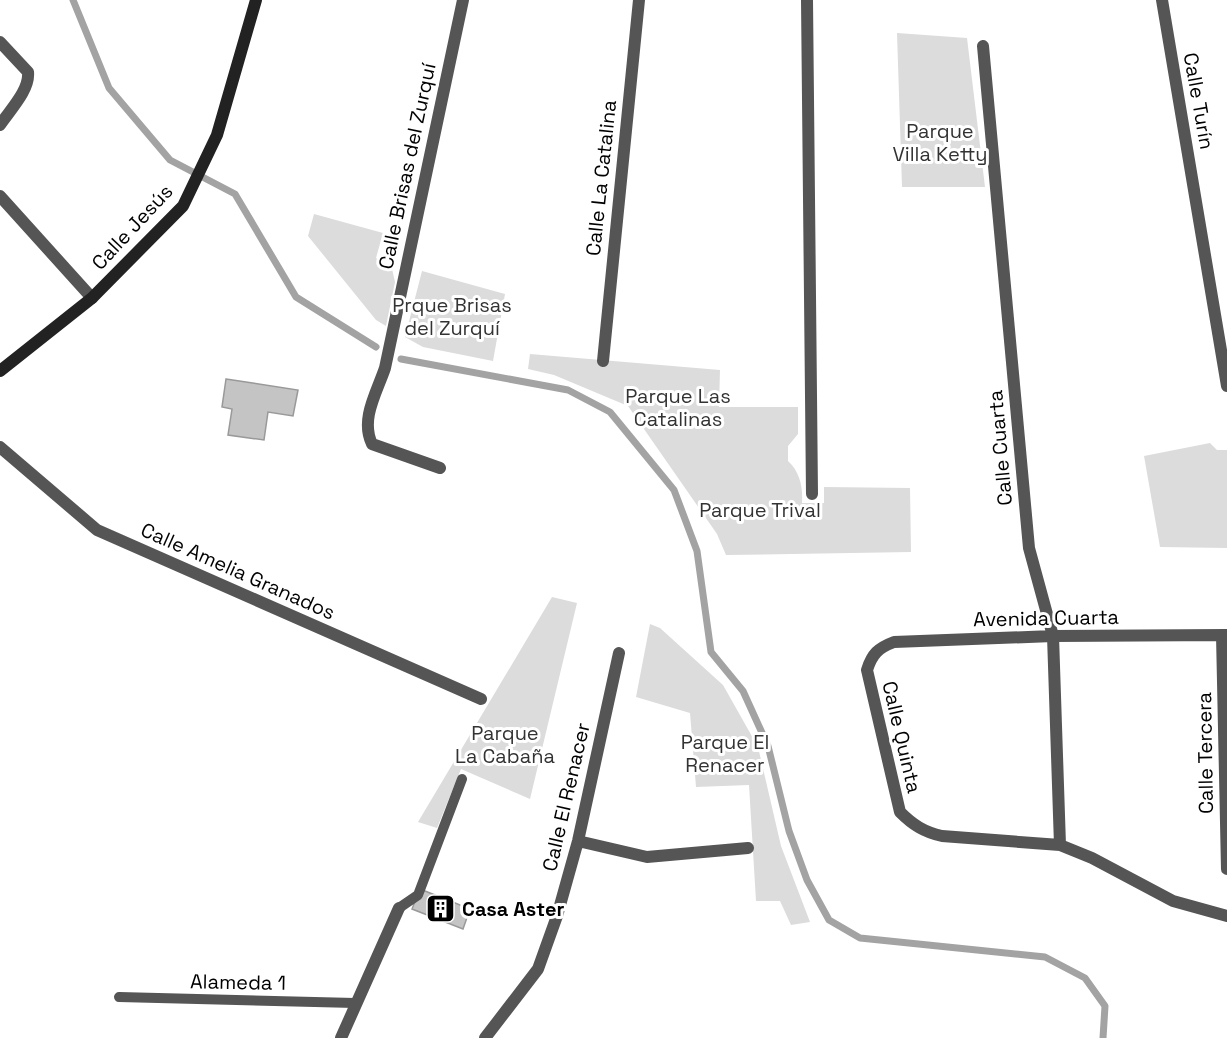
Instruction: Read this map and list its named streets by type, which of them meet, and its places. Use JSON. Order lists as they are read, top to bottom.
{
  "streets": {
    "street": [
      "Calle Turín",
      "Calle Brisas del Zurquí",
      "Calle La Catalina",
      "Calle Jesús",
      "Calle Cuarta",
      "Calle Amelia Granados",
      "Avenida Cuarta",
      "Calle Quinta",
      "Calle Tercera",
      "Calle El Renacer"
    ],
    "lane": ["Alameda 1"]
  },
  "crossings": [
    ["Calle Cuarta", "Avenida Cuarta"],
    ["Calle Cuarta", "Calle Quinta"],
    ["Avenida Cuarta", "Calle Quinta"],
    ["Avenida Cuarta", "Calle Tercera"]
  ],
  "parks": [
    "Parque Villa Ketty",
    "Prque Brisas del Zurquí",
    "Parque Las Catalinas",
    "Parque Trival",
    "Parque La Cabaña",
    "Parque El Renacer"
  ],
  "places": {
    "building": ["Casa Aster"]
  }
}
